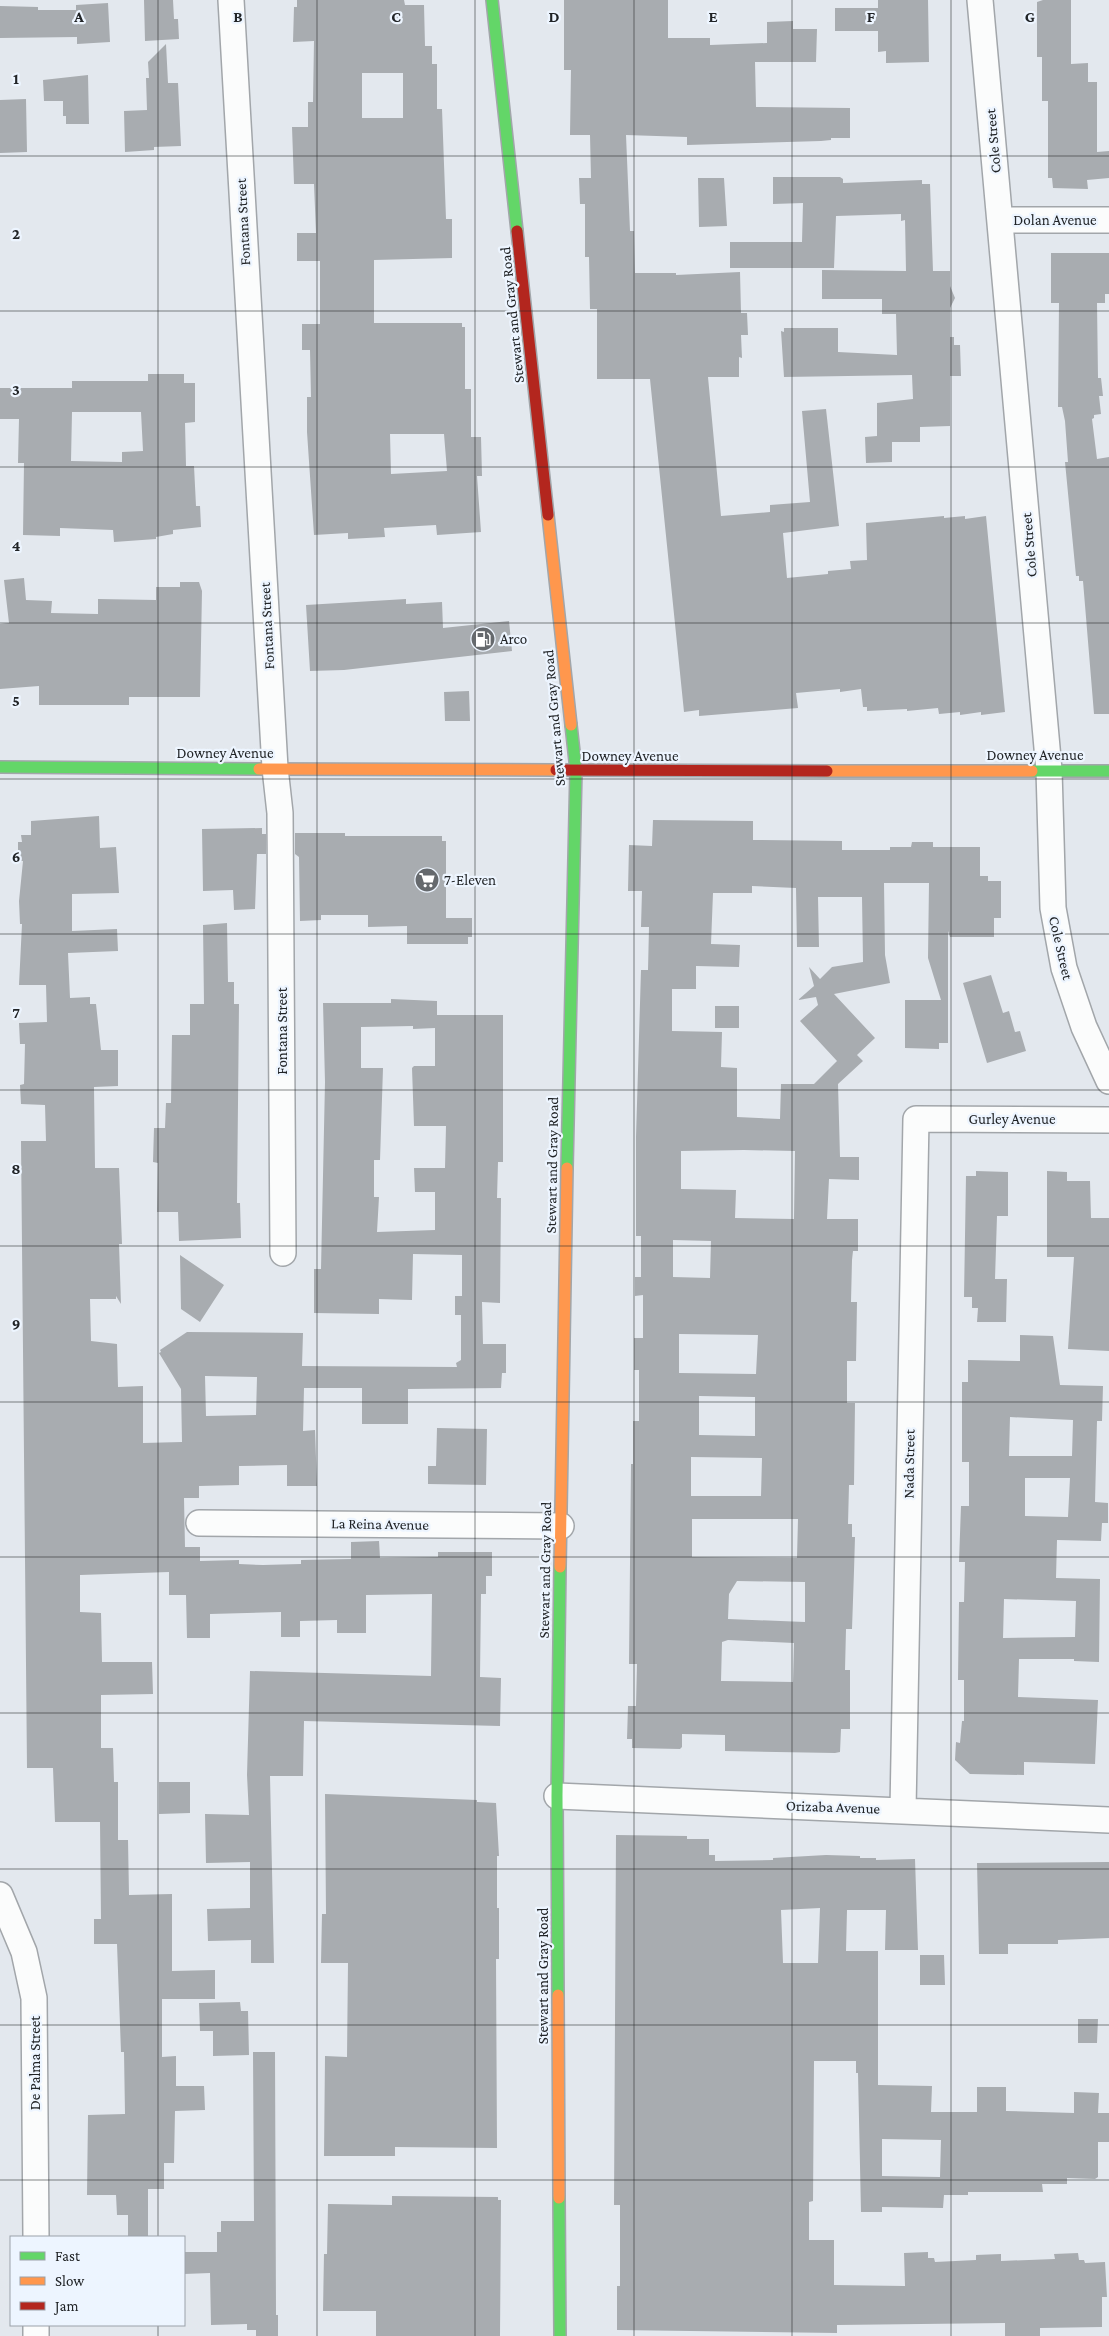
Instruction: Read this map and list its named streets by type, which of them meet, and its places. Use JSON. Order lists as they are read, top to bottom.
{
  "streets": {
    "main road": ["Stewart and Gray Road", "Downey Avenue"],
    "street": [
      "Cole Street",
      "Dolan Avenue",
      "Fontana Street",
      "Gurley Avenue",
      "Nada Street",
      "La Reina Avenue",
      "Orizaba Avenue",
      "De Palma Street"
    ]
  },
  "crossings": [
    ["Cole Street", "Dolan Avenue"],
    ["Cole Street", "Downey Avenue"],
    ["Fontana Street", "Downey Avenue"],
    ["Stewart and Gray Road", "Downey Avenue"],
    ["Stewart and Gray Road", "La Reina Avenue"],
    ["Stewart and Gray Road", "Orizaba Avenue"],
    ["Gurley Avenue", "Nada Street"],
    ["Nada Street", "Orizaba Avenue"]
  ],
  "places": {
    "fuel station": ["Arco"],
    "supermarket": ["7-Eleven"]
  },
  "legend": ["Fast", "Slow", "Jam"],
  "grid": {
    "columns": [
      "A",
      "B",
      "C",
      "D",
      "E",
      "F",
      "G"
    ],
    "rows": [
      "1",
      "2",
      "3",
      "4",
      "5",
      "6",
      "7",
      "8",
      "9"
    ]
  }
}
